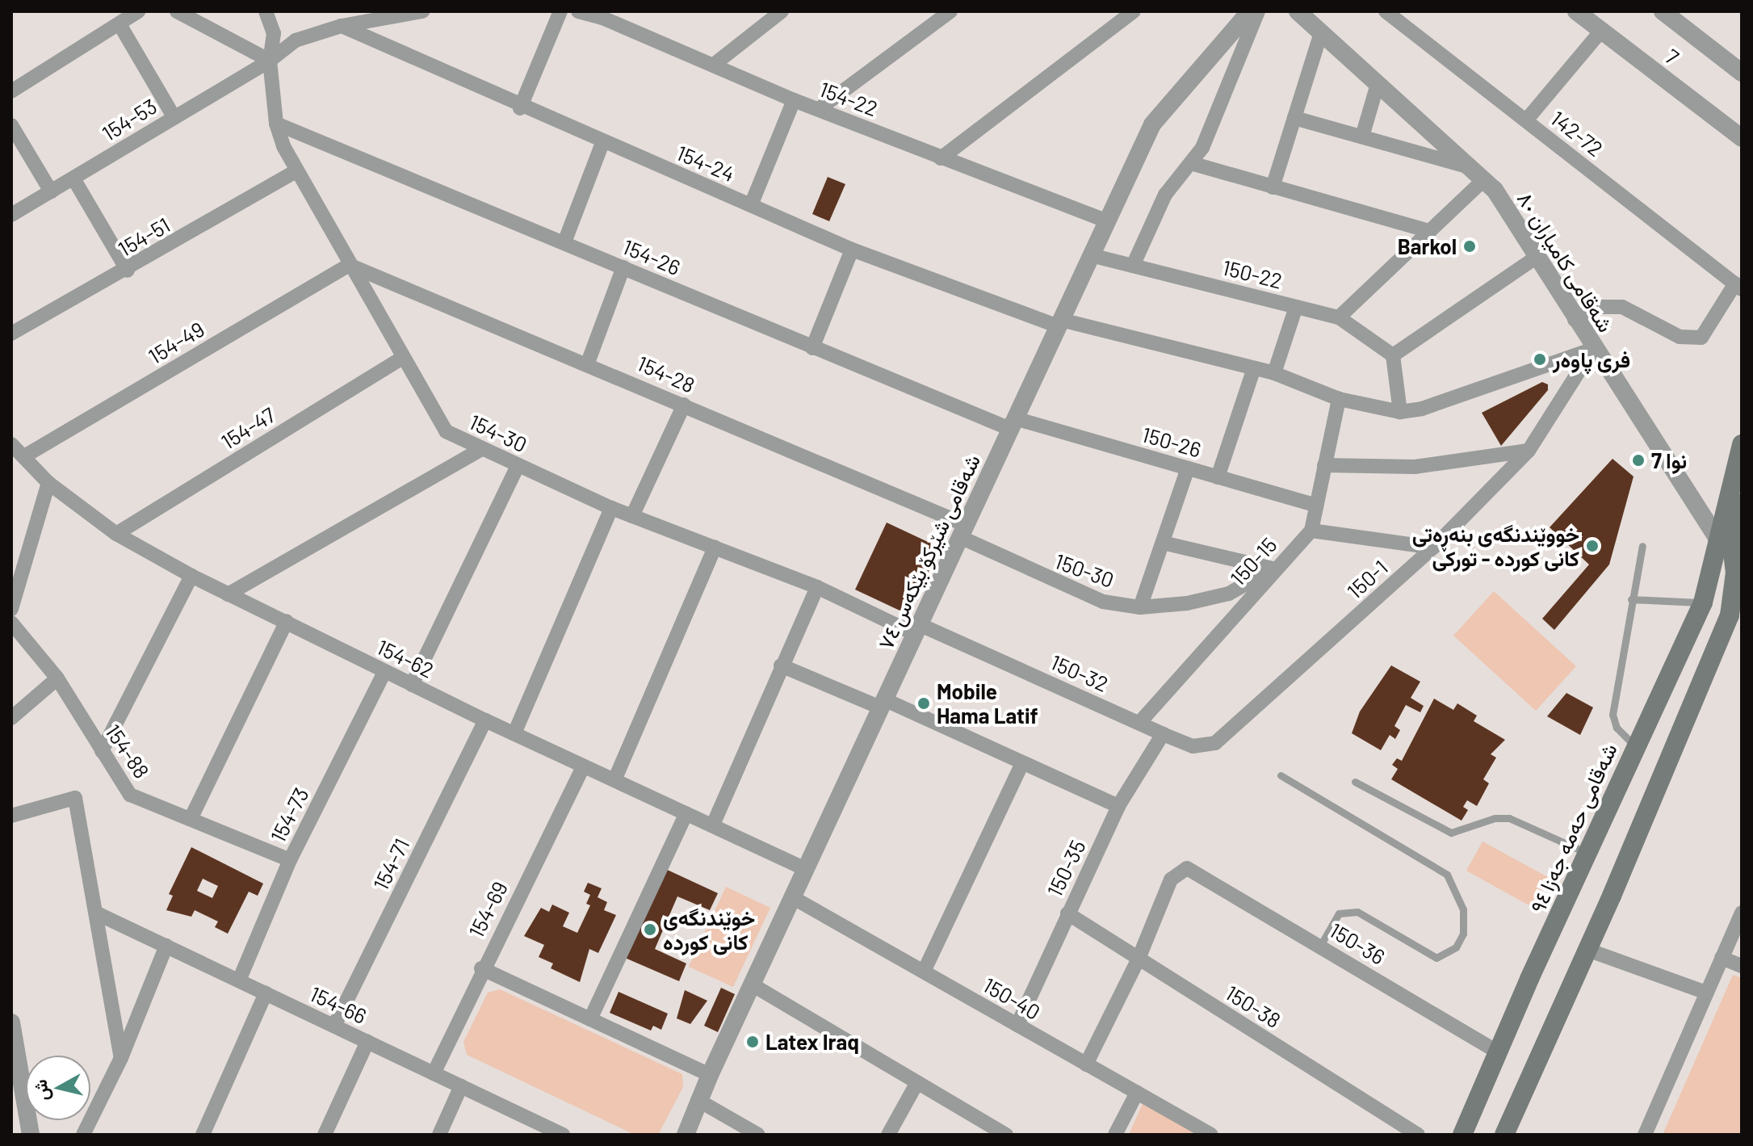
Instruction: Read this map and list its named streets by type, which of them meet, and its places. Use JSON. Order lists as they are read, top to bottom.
{
  "streets": {
    "main road": ["شەقامی حەمە جەزا ٩٤"],
    "street": [
      "7",
      "154-22",
      "154-53",
      "142-72",
      "154-24",
      "154-51",
      "154-26",
      "شەقامی کامیاران ٨٠",
      "150-22",
      "154-49",
      "154-28",
      "154-47",
      "154-30",
      "150-26",
      "شەقامی شێرکۆ بێکەس ٧٤",
      "150-15",
      "150-30",
      "150-1",
      "154-62",
      "150-32",
      "154-88",
      "154-73",
      "154-71",
      "150-35",
      "154-69",
      "150-36",
      "150-40",
      "154-66",
      "150-38"
    ]
  },
  "crossings": [
    ["154-22", "شەقامی شێرکۆ بێکەس ٧٤"],
    ["154-53", "154-30"],
    ["154-24", "شەقامی شێرکۆ بێکەس ٧٤"],
    ["154-51", "154-30"],
    ["154-26", "154-30"],
    ["154-26", "150-26"],
    ["154-26", "شەقامی شێرکۆ بێکەس ٧٤"],
    ["شەقامی کامیاران ٨٠", "150-1"],
    ["شەقامی کامیاران ٨٠", "شەقامی حەمە جەزا ٩٤"],
    ["150-22", "شەقامی شێرکۆ بێکەس ٧٤"],
    ["154-49", "154-28"],
    ["154-49", "154-30"],
    ["154-49", "154-62"],
    ["154-28", "154-30"],
    ["154-28", "شەقامی شێرکۆ بێکەس ٧٤"],
    ["154-28", "150-30"],
    ["154-47", "154-30"],
    ["154-47", "154-62"],
    ["154-30", "شەقامی شێرکۆ بێکەس ٧٤"],
    ["154-30", "150-32"],
    ["150-26", "شەقامی شێرکۆ بێکەس ٧٤"],
    ["شەقامی شێرکۆ بێکەس ٧٤", "150-30"],
    ["شەقامی شێرکۆ بێکەس ٧٤", "154-62"],
    ["شەقامی شێرکۆ بێکەس ٧٤", "150-32"],
    ["شەقامی شێرکۆ بێکەس ٧٤", "150-40"],
    ["150-15", "150-30"],
    ["150-15", "150-32"],
    ["150-1", "150-32"],
    ["154-62", "154-73"],
    ["154-62", "154-71"],
    ["154-62", "154-69"],
    ["150-32", "150-35"],
    ["154-88", "154-73"],
    ["154-73", "154-66"],
    ["شەقامی حەمە جەزا ٩٤", "150-36"],
    ["154-71", "154-66"],
    ["150-35", "150-40"],
    ["150-35", "150-38"],
    ["154-69", "154-66"],
    ["150-36", "150-38"]
  ],
  "places": [
    "Barkol",
    "فری پاوەر",
    "نوا 7",
    "خووێندنگەی بنەڕەتی کانی کوردە - تورکی",
    "Mobile Hama Latif",
    "خوێندنگەی کانی کوردە",
    "Latex Iraq"
  ],
  "north": "left"
}
